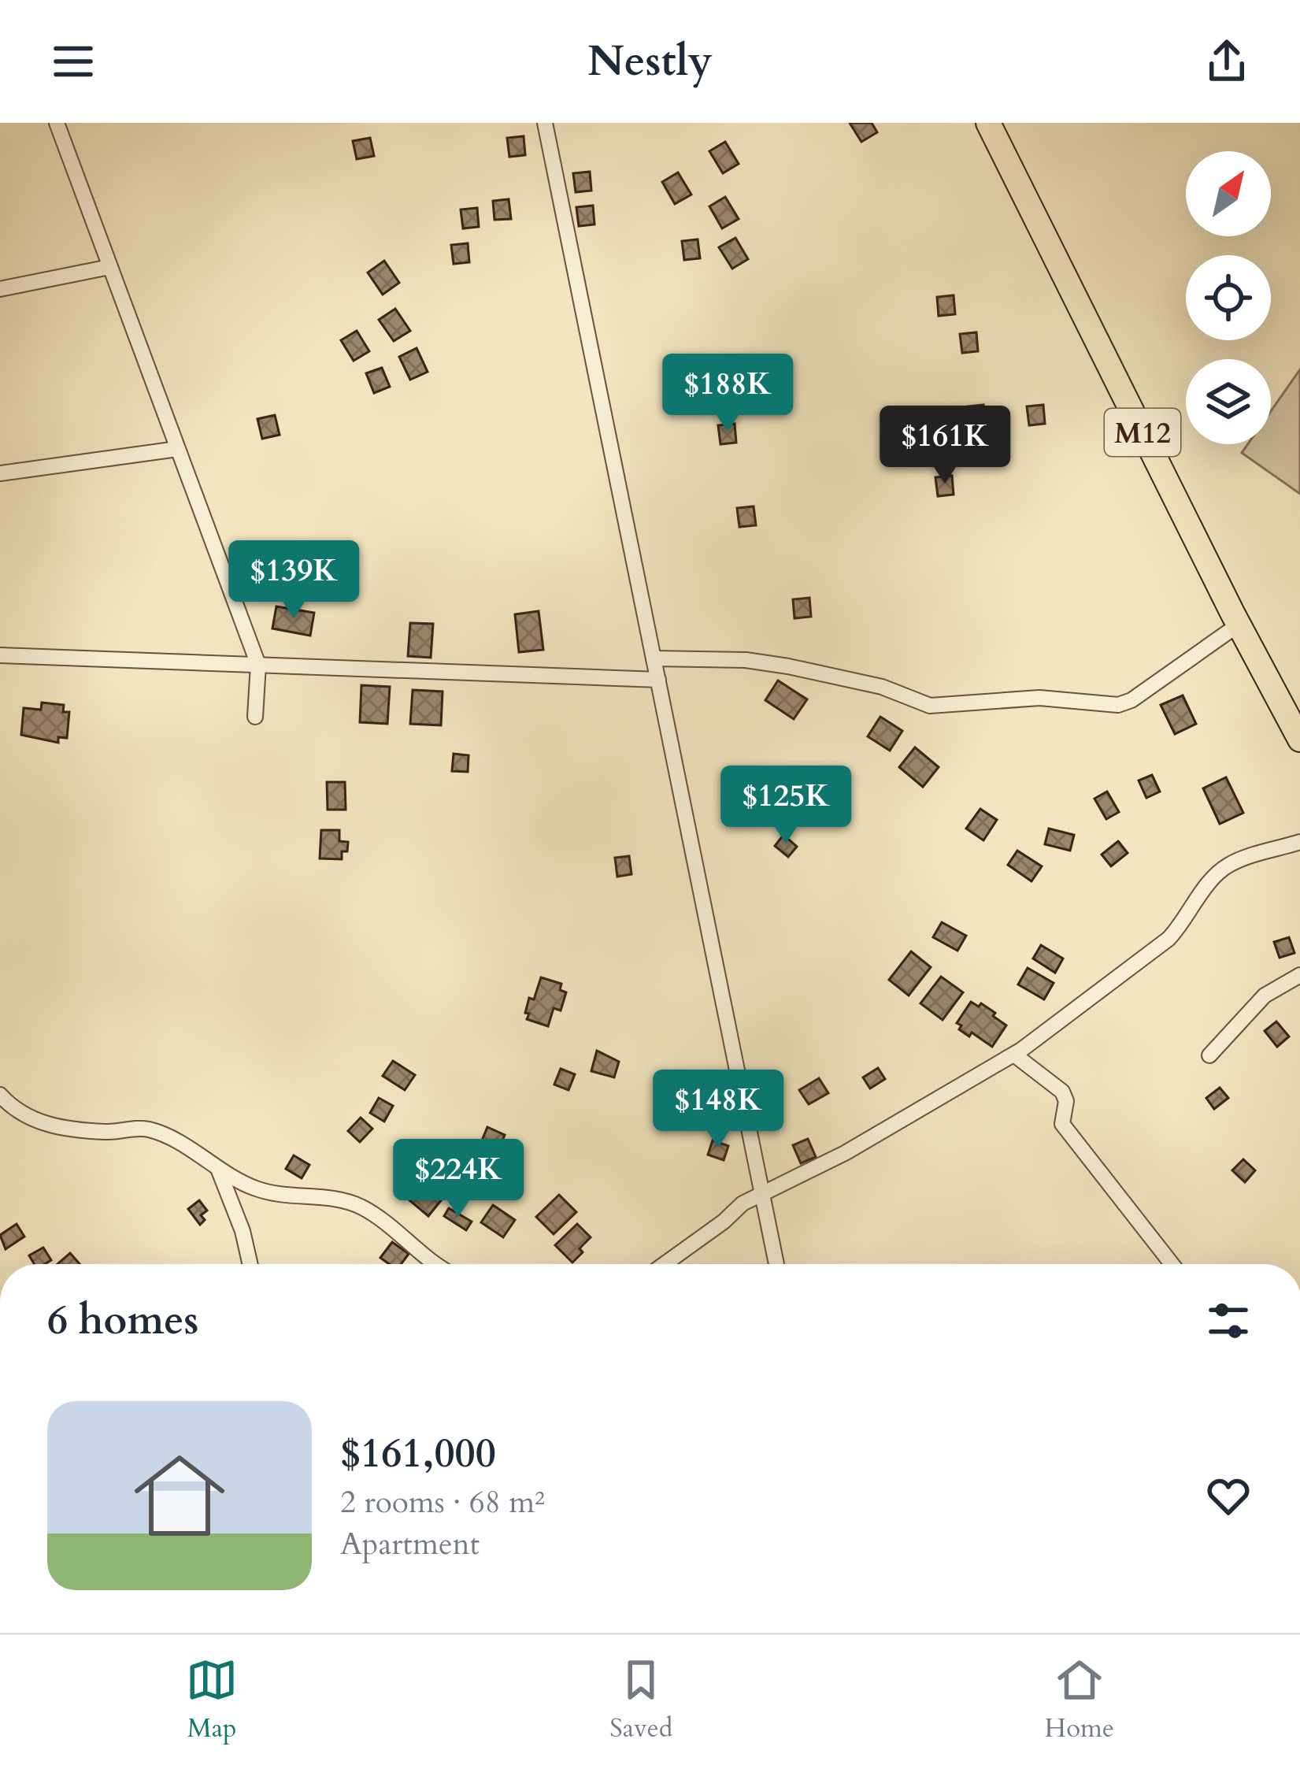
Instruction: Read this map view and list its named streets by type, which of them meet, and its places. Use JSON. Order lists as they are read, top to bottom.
{
  "streets": {
    "highway": ["M12"]
  },
  "north": "top right",
  "page": {
    "header": "Nestly",
    "price": [
      "$188K",
      "$161K",
      "$139K",
      "$125K",
      "$148K",
      "$224K"
    ],
    "heading": "6 homes",
    "list": [
      {
        "name": "$161,000",
        "note": "2 rooms · 68 m² · Apartment"
      }
    ],
    "tabs": ["Map", "Saved", "Home"]
  }
}
